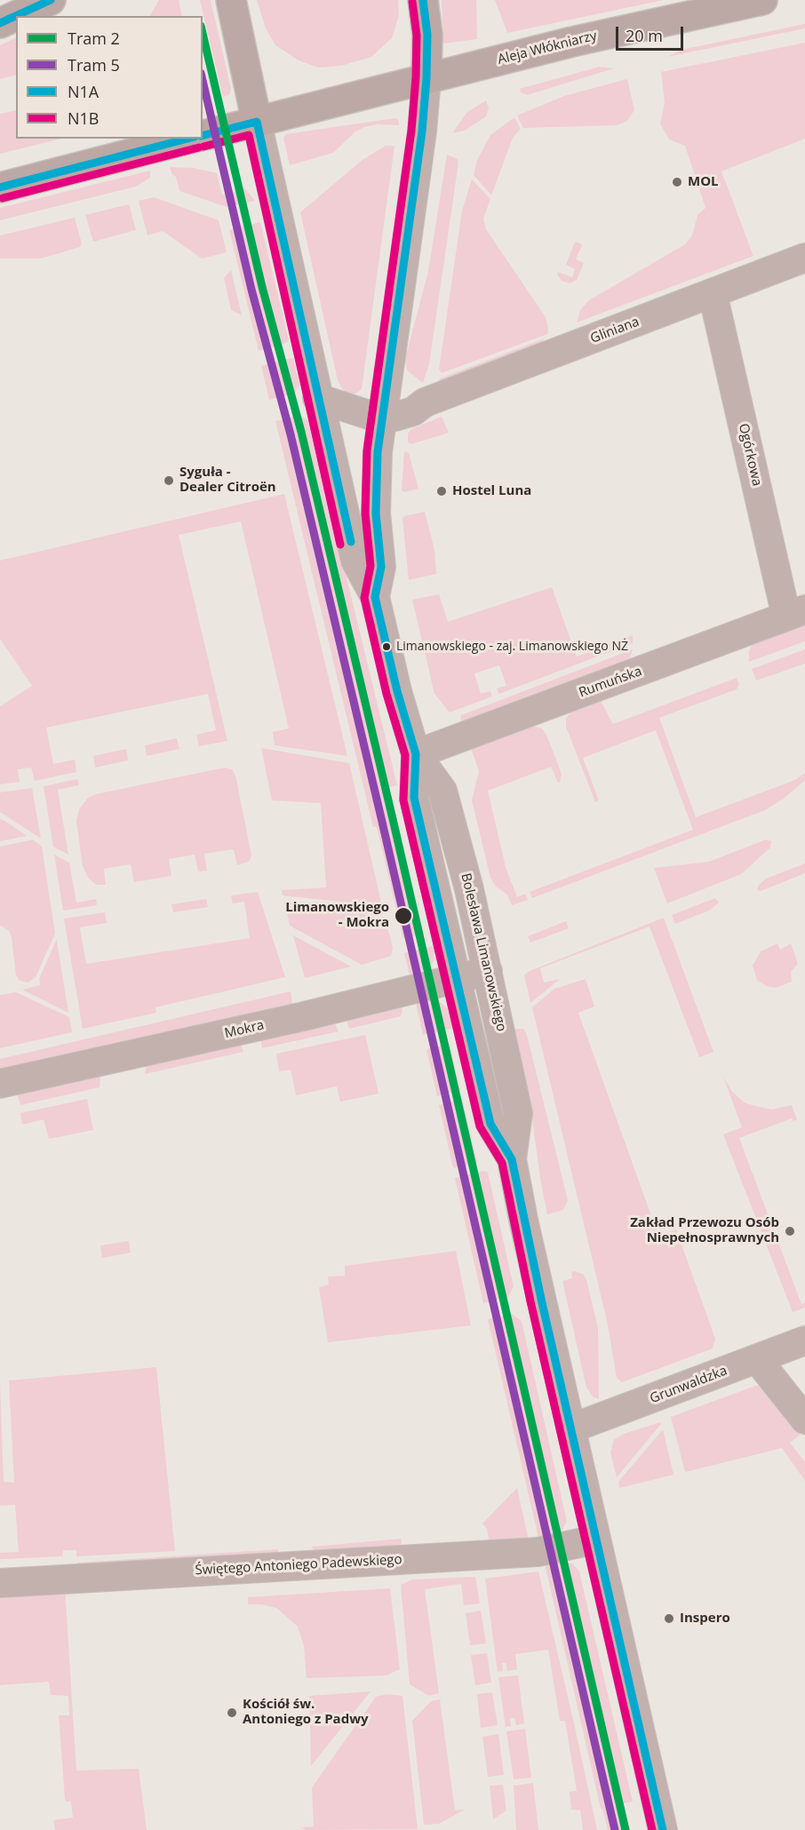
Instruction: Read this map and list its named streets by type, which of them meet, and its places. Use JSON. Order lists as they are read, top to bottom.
{
  "streets": {
    "main road": ["Aleja Włókniarzy"],
    "street": [
      "Gliniana",
      "Ogórkowa",
      "Rumuńska",
      "Bolesława Limanowskiego",
      "Mokra",
      "Grunwaldzka",
      "Świętego Antoniego Padewskiego"
    ]
  },
  "crossings": [
    ["Aleja Włókniarzy", "Bolesława Limanowskiego"],
    ["Gliniana", "Ogórkowa"],
    ["Gliniana", "Bolesława Limanowskiego"],
    ["Ogórkowa", "Rumuńska"],
    ["Rumuńska", "Bolesława Limanowskiego"],
    ["Bolesława Limanowskiego", "Mokra"],
    ["Bolesława Limanowskiego", "Grunwaldzka"],
    ["Bolesława Limanowskiego", "Świętego Antoniego Padewskiego"]
  ],
  "places": [
    "MOL",
    "Syguła - Dealer Citroën",
    "Hostel Luna",
    "Limanowskiego - zaj. Limanowskiego NŻ",
    "Limanowskiego - Mokra",
    "Zakład Przewozu Osób Niepełnosprawnych",
    "Inspero",
    "Kościół św. Antoniego z Padwy"
  ],
  "lines": [
    "transit line N1A",
    "transit line N1B",
    "tram line 2",
    "tram line 5"
  ],
  "legend": [
    "Tram 2",
    "Tram 5",
    "N1A",
    "N1B"
  ],
  "scale_bar": "20 m"
}
